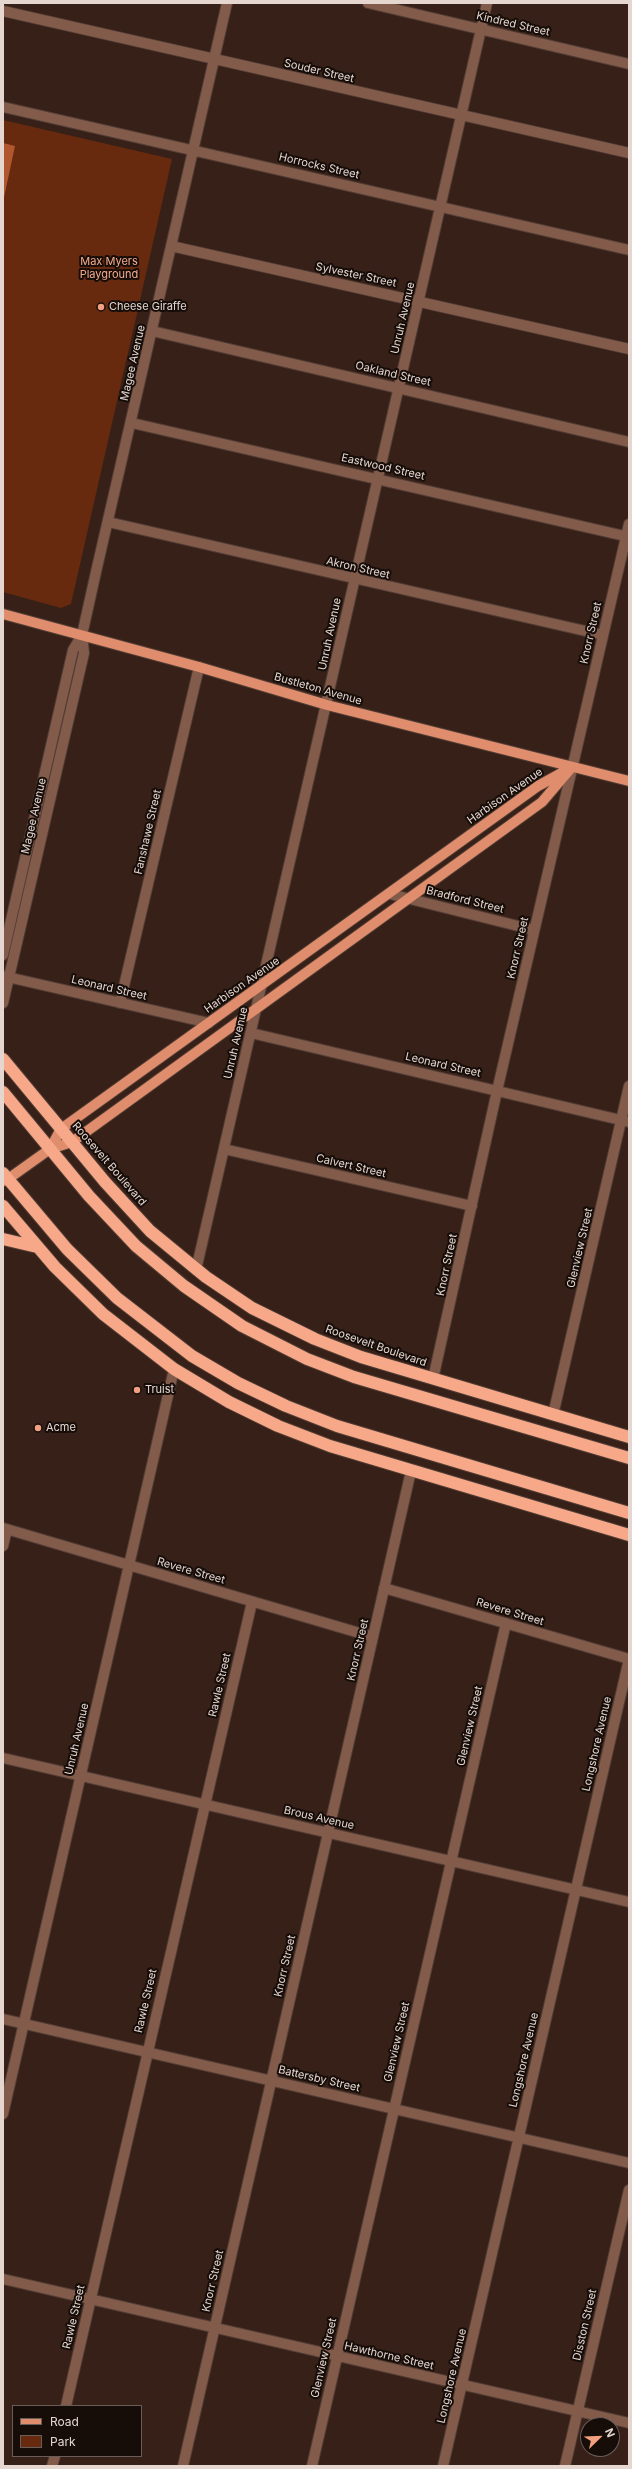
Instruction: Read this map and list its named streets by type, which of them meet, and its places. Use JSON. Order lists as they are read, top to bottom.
{
  "streets": {
    "highway": ["Roosevelt Boulevard"],
    "main road": ["Bustleton Avenue", "Harbison Avenue"],
    "street": [
      "Kindred Street",
      "Souder Street",
      "Horrocks Street",
      "Sylvester Street",
      "Unruh Avenue",
      "Magee Avenue",
      "Oakland Street",
      "Eastwood Street",
      "Akron Street",
      "Knorr Street",
      "Fanshawe Street",
      "Bradford Street",
      "Leonard Street",
      "Calvert Street",
      "Glenview Street",
      "Revere Street",
      "Rawle Street",
      "Longshore Avenue",
      "Brous Avenue",
      "Battersby Street",
      "Disston Street",
      "Hawthorne Street"
    ]
  },
  "crossings": [
    ["Kindred Street", "Unruh Avenue"],
    ["Souder Street", "Unruh Avenue"],
    ["Souder Street", "Magee Avenue"],
    ["Horrocks Street", "Unruh Avenue"],
    ["Horrocks Street", "Magee Avenue"],
    ["Sylvester Street", "Unruh Avenue"],
    ["Sylvester Street", "Magee Avenue"],
    ["Unruh Avenue", "Oakland Street"],
    ["Unruh Avenue", "Eastwood Street"],
    ["Unruh Avenue", "Akron Street"],
    ["Unruh Avenue", "Bustleton Avenue"],
    ["Unruh Avenue", "Harbison Avenue"],
    ["Unruh Avenue", "Leonard Street"],
    ["Unruh Avenue", "Roosevelt Boulevard"],
    ["Unruh Avenue", "Calvert Street"],
    ["Unruh Avenue", "Revere Street"],
    ["Unruh Avenue", "Brous Avenue"],
    ["Unruh Avenue", "Battersby Street"],
    ["Magee Avenue", "Oakland Street"],
    ["Magee Avenue", "Eastwood Street"],
    ["Magee Avenue", "Akron Street"],
    ["Magee Avenue", "Bustleton Avenue"],
    ["Magee Avenue", "Leonard Street"],
    ["Eastwood Street", "Knorr Street"],
    ["Akron Street", "Knorr Street"],
    ["Knorr Street", "Bustleton Avenue"],
    ["Knorr Street", "Harbison Avenue"],
    ["Knorr Street", "Bradford Street"],
    ["Knorr Street", "Leonard Street"],
    ["Knorr Street", "Roosevelt Boulevard"],
    ["Knorr Street", "Calvert Street"],
    ["Knorr Street", "Revere Street"],
    ["Knorr Street", "Brous Avenue"],
    ["Knorr Street", "Battersby Street"],
    ["Knorr Street", "Hawthorne Street"],
    ["Bustleton Avenue", "Harbison Avenue"],
    ["Bustleton Avenue", "Fanshawe Street"],
    ["Harbison Avenue", "Bradford Street"],
    ["Harbison Avenue", "Leonard Street"],
    ["Harbison Avenue", "Roosevelt Boulevard"],
    ["Fanshawe Street", "Leonard Street"],
    ["Leonard Street", "Glenview Street"],
    ["Roosevelt Boulevard", "Glenview Street"],
    ["Glenview Street", "Revere Street"],
    ["Glenview Street", "Brous Avenue"],
    ["Glenview Street", "Battersby Street"],
    ["Glenview Street", "Hawthorne Street"],
    ["Revere Street", "Rawle Street"],
    ["Revere Street", "Longshore Avenue"],
    ["Rawle Street", "Brous Avenue"],
    ["Rawle Street", "Battersby Street"],
    ["Rawle Street", "Hawthorne Street"],
    ["Longshore Avenue", "Brous Avenue"],
    ["Longshore Avenue", "Battersby Street"],
    ["Longshore Avenue", "Hawthorne Street"],
    ["Disston Street", "Hawthorne Street"]
  ],
  "parks": ["Max Myers Playground"],
  "places": ["Cheese Giraffe", "Truist", "Acme"],
  "legend": ["Road", "Park"],
  "north": "top right"
}
